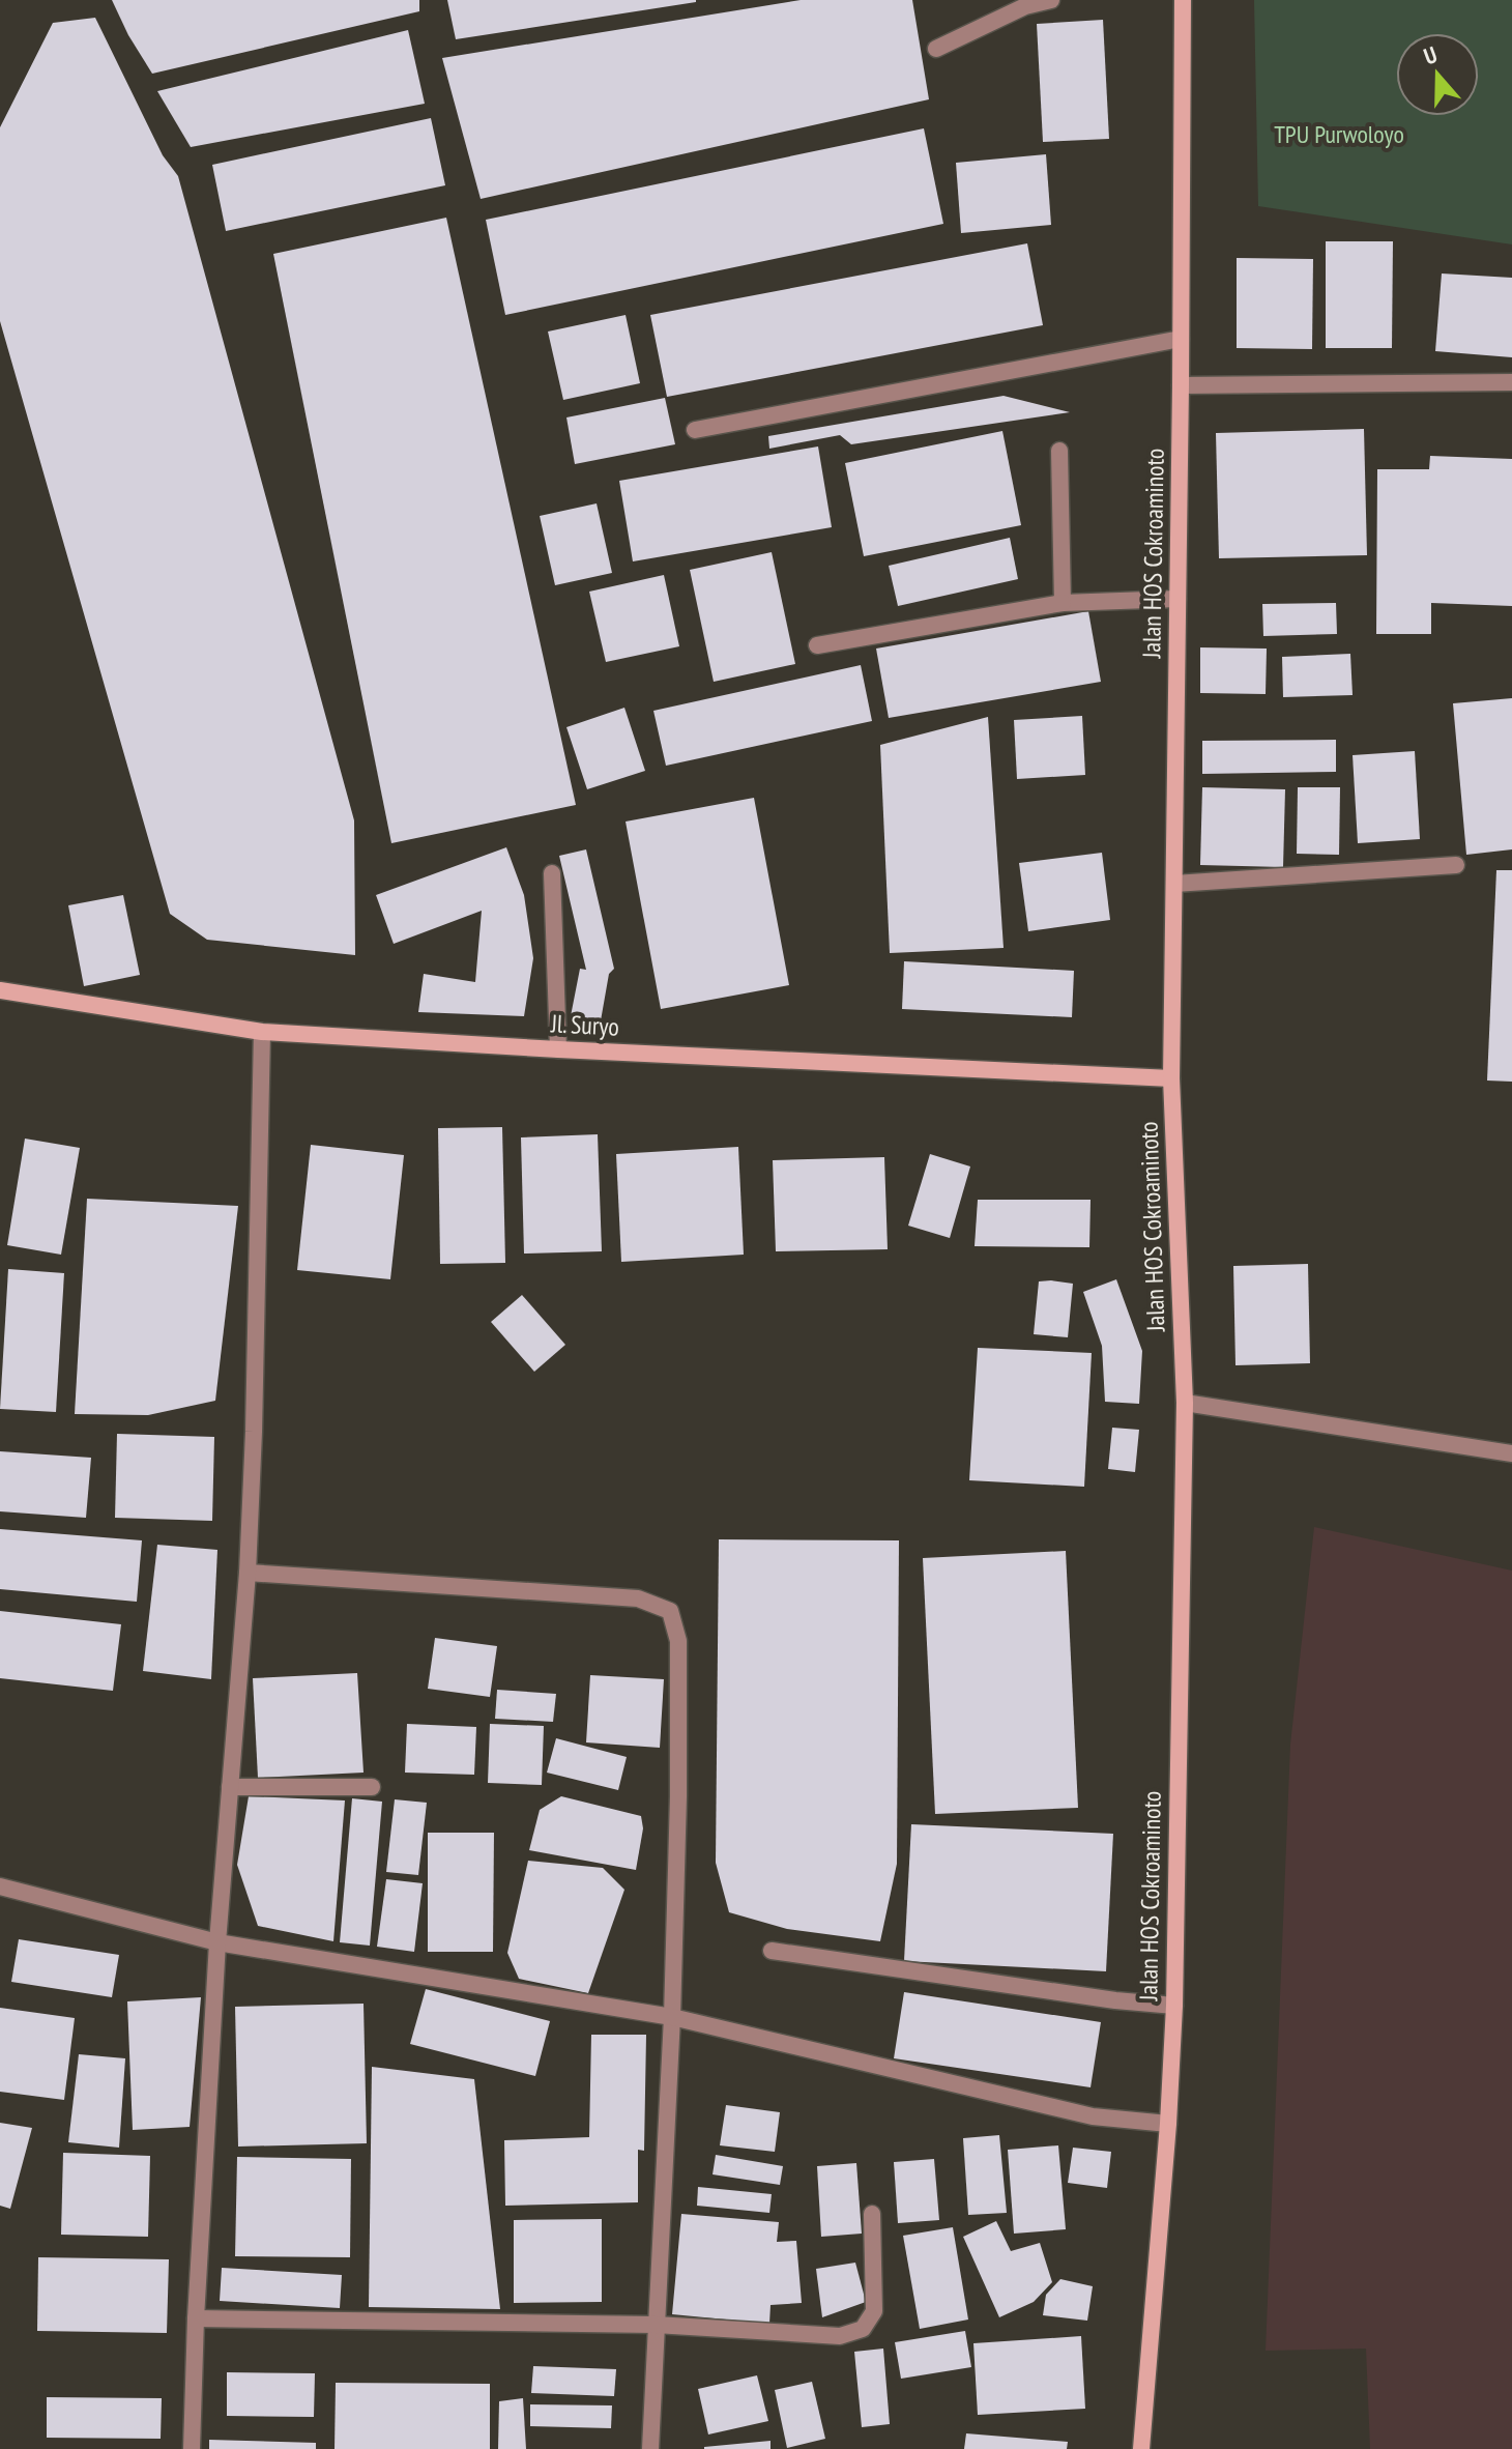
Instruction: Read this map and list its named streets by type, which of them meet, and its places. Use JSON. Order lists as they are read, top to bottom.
{
  "streets": {
    "main road": ["Jalan HOS Cokroaminoto", "Jl. Suryo"]
  },
  "crossings": [
    ["Jalan HOS Cokroaminoto", "Jl. Suryo"]
  ],
  "parks": ["TPU Purwoloyo"],
  "north": "top"
}
